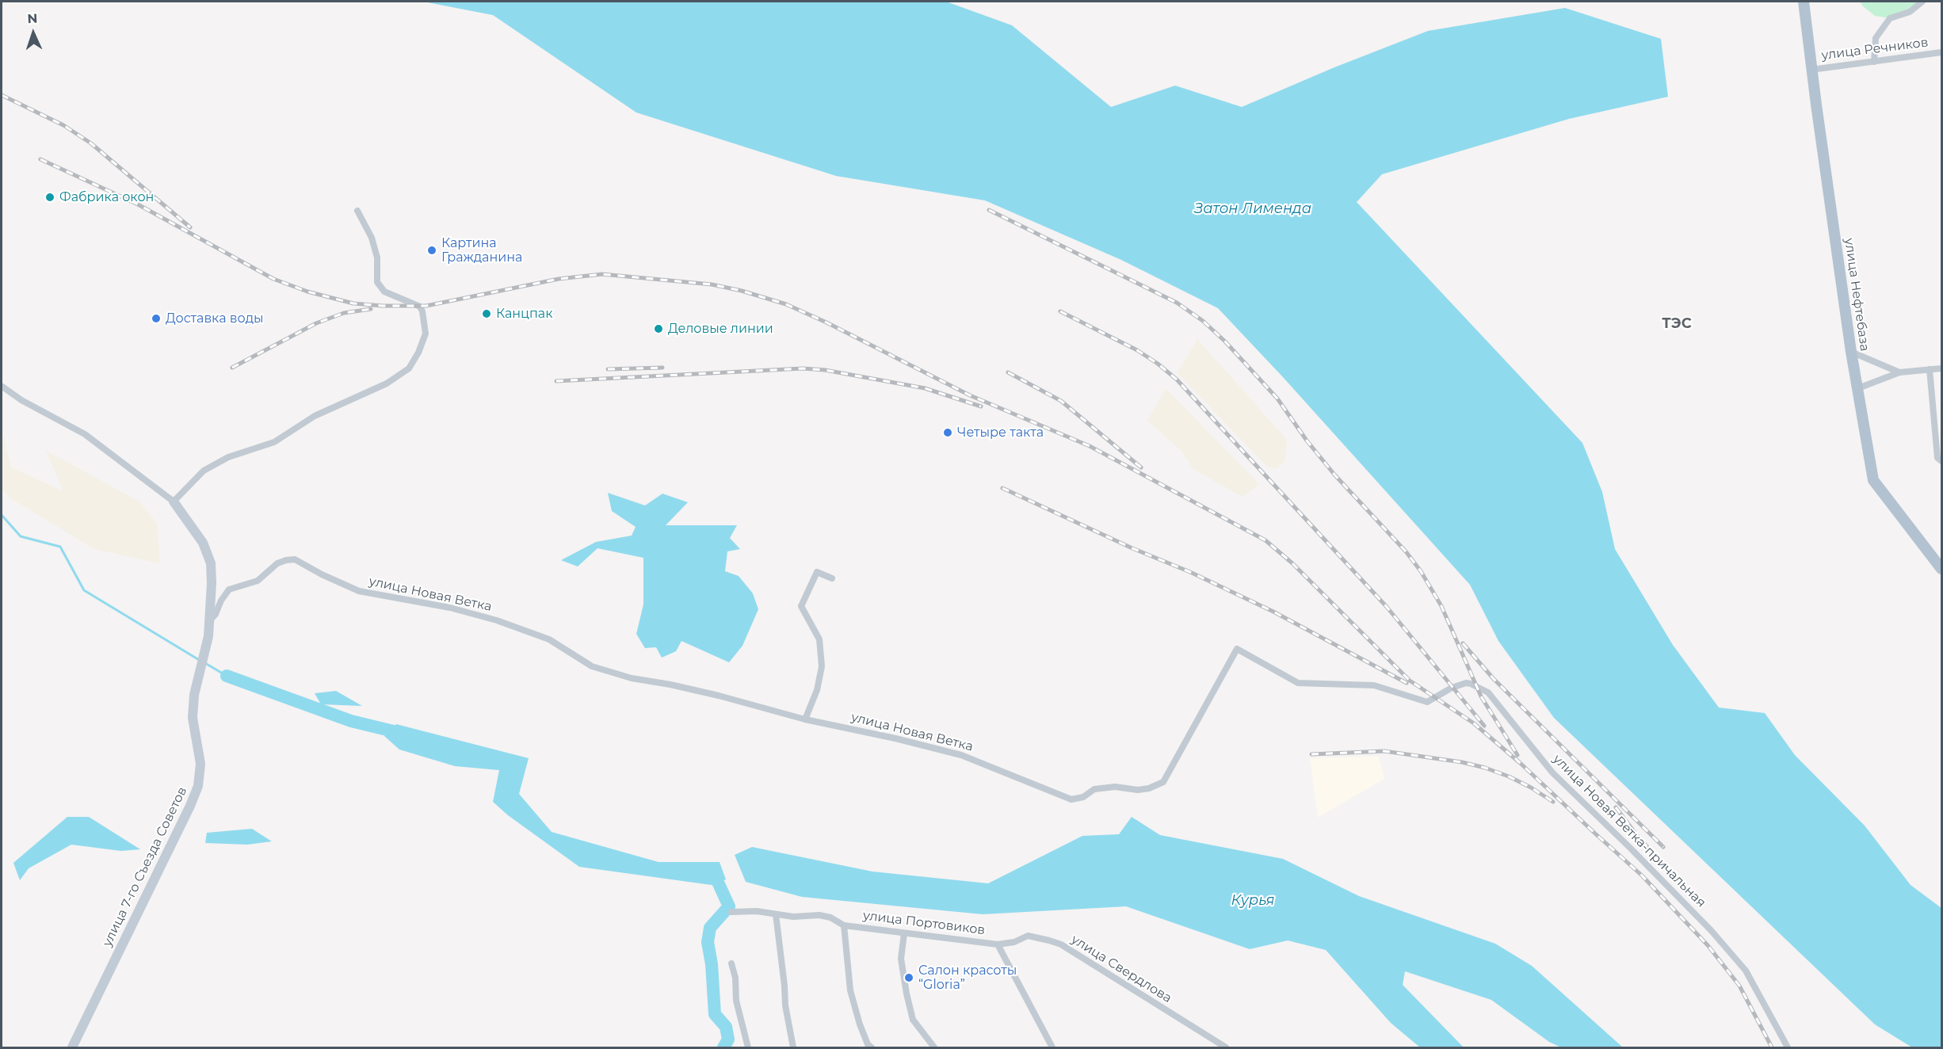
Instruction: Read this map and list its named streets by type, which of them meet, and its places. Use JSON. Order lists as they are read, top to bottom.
{
  "streets": {
    "main road": ["улица Нефтебаза"],
    "street": [
      "улица Речников",
      "улица Новая Ветка",
      "улица Новая Ветка-причальная",
      "улица 7-го Съезда Советов",
      "улица Портовиков",
      "улица Свердлова"
    ]
  },
  "crossings": [
    ["улица Речников", "улица Нефтебаза"],
    ["улица Новая Ветка", "улица Новая Ветка-причальная"],
    ["улица Новая Ветка", "улица 7-го Съезда Советов"],
    ["улица Портовиков", "улица Свердлова"]
  ],
  "districts": ["ТЭС"],
  "water": ["Затон Лименда", "Курья"],
  "places": [
    "Фабрика окон",
    "Картина Гражданина",
    "Канцпак",
    "Доставка воды",
    "Деловые линии",
    "Четыре такта",
    "Салон красоты “Gloria”"
  ],
  "north": "top"
}
